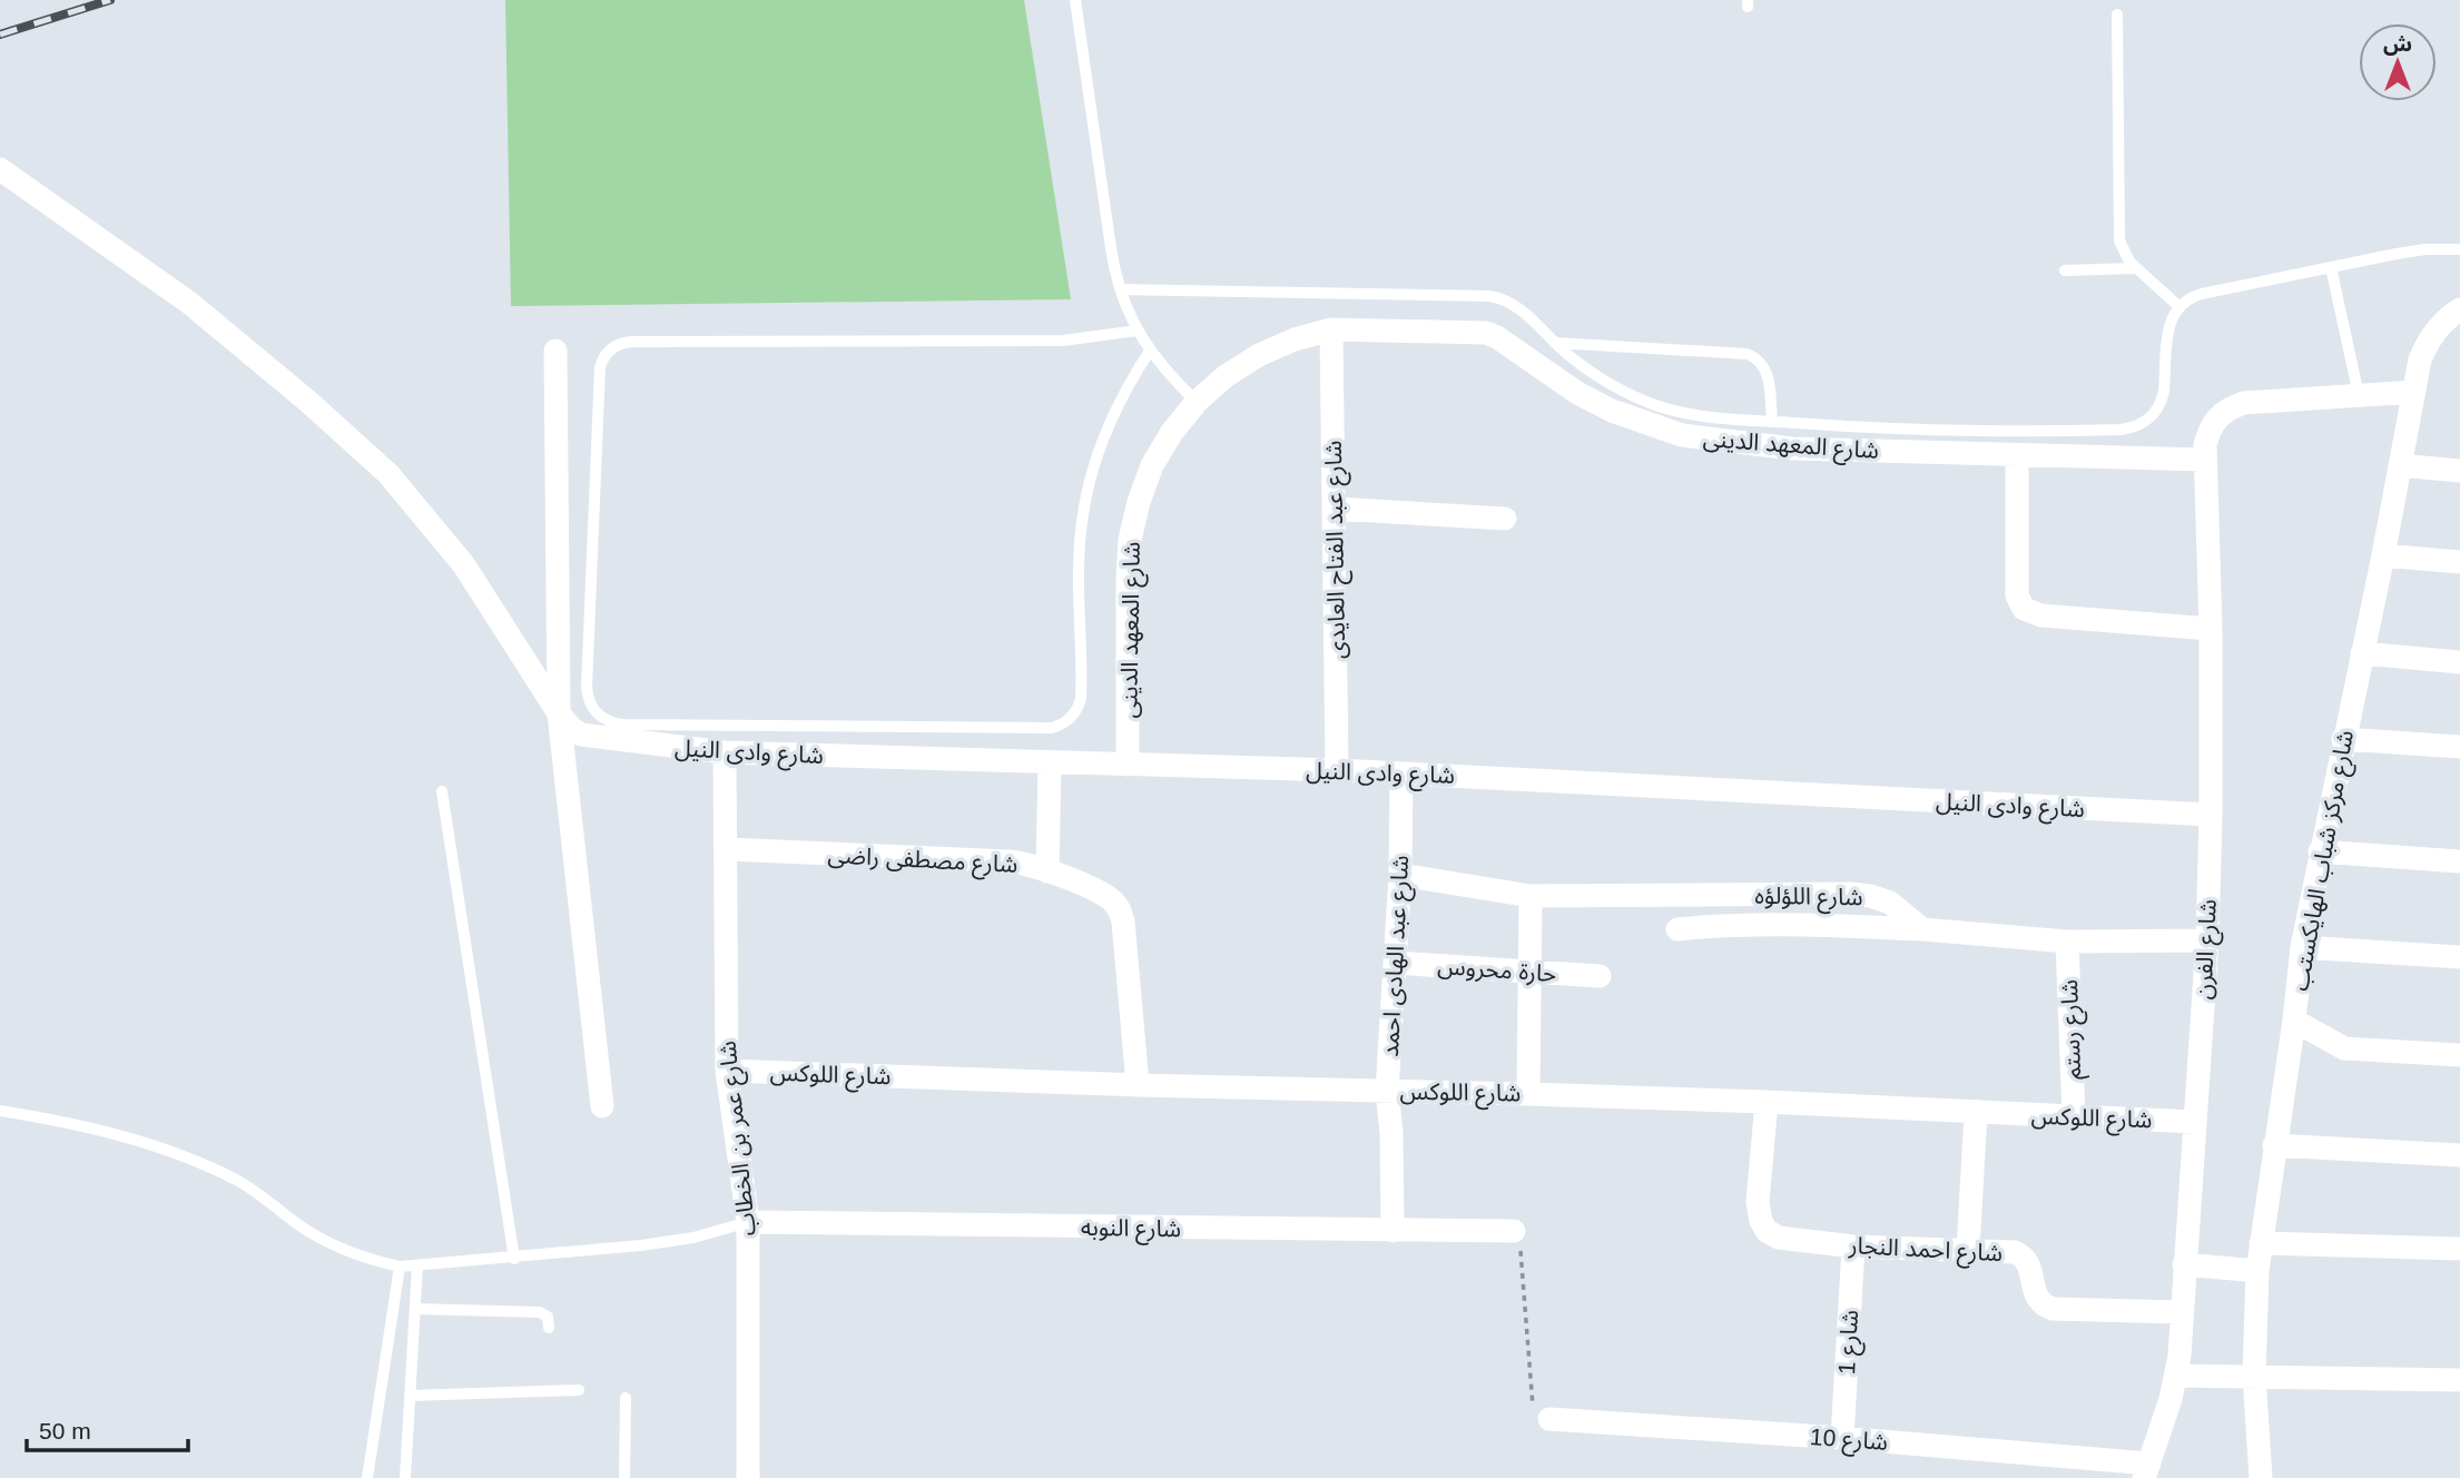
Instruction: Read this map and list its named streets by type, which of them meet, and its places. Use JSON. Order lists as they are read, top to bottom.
{
  "streets": {
    "street": [
      "شارع المعهد الدينى",
      "شارع عبد الفتاح العايدى",
      "شارع وادى النيل",
      "شارع مصطفى راضى",
      "شارع مركز شباب الهايكستب",
      "شارع اللؤلؤه",
      "شارع الفرن",
      "شارع عبد الهادى احمد",
      "حارة محروس",
      "شارع رستم",
      "شارع اللوكس",
      "شارع عمر بن الخطاب",
      "شارع النوبه",
      "شارع احمد النجار",
      "شارع 1",
      "شارع 10"
    ]
  },
  "crossings": [
    ["شارع المعهد الدينى", "شارع عبد الفتاح العايدى"],
    ["شارع المعهد الدينى", "شارع وادى النيل"],
    ["شارع المعهد الدينى", "شارع الفرن"],
    ["شارع عبد الفتاح العايدى", "شارع وادى النيل"],
    ["شارع وادى النيل", "شارع الفرن"],
    ["شارع وادى النيل", "شارع عبد الهادى احمد"],
    ["شارع وادى النيل", "شارع عمر بن الخطاب"],
    ["شارع مصطفى راضى", "شارع اللوكس"],
    ["شارع مصطفى راضى", "شارع عمر بن الخطاب"],
    ["شارع اللؤلؤه", "شارع عبد الهادى احمد"],
    ["شارع الفرن", "شارع اللوكس"],
    ["شارع الفرن", "شارع احمد النجار"],
    ["شارع الفرن", "شارع 10"],
    ["شارع عبد الهادى احمد", "حارة محروس"],
    ["شارع عبد الهادى احمد", "شارع اللوكس"],
    ["شارع عبد الهادى احمد", "شارع النوبه"],
    ["شارع رستم", "شارع اللوكس"],
    ["شارع اللوكس", "شارع عمر بن الخطاب"],
    ["شارع اللوكس", "شارع احمد النجار"],
    ["شارع عمر بن الخطاب", "شارع النوبه"],
    ["شارع احمد النجار", "شارع 1"],
    ["شارع 1", "شارع 10"]
  ],
  "scale_bar": "50 m",
  "north": "top"
}
